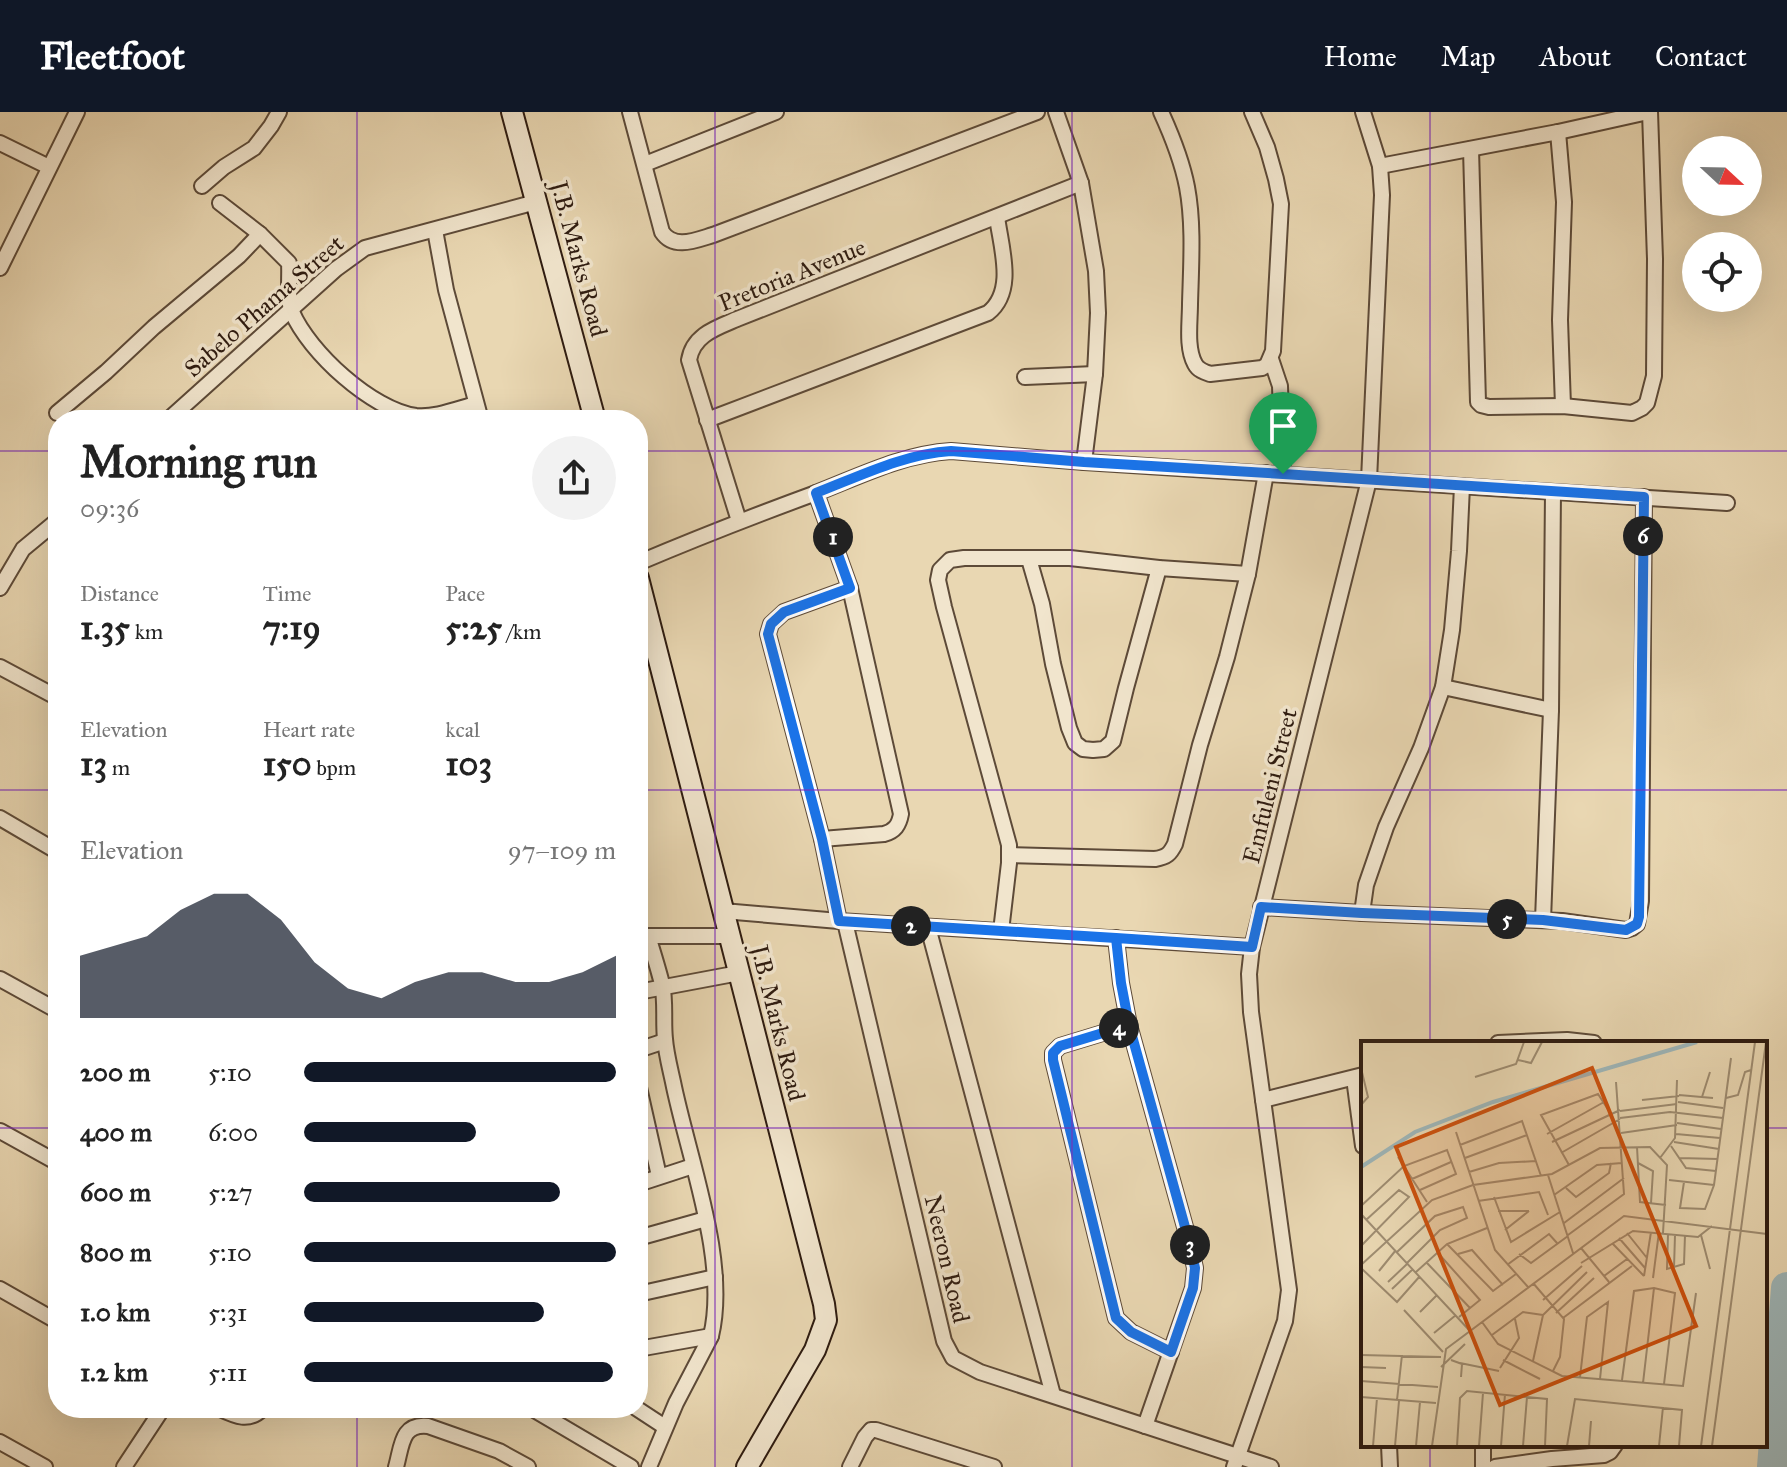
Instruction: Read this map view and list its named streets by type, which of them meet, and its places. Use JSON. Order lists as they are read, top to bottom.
{
  "streets": {
    "street": [
      "J.B. Marks Road",
      "Pretoria Avenue",
      "Sabelo Phama Street",
      "Emfuleni Street",
      "Neeron Road"
    ]
  },
  "crossings": [
    ["J.B. Marks Road", "Sabelo Phama Street"],
    ["Emfuleni Street", "Neeron Road"]
  ],
  "north": "right",
  "page": {
    "header": "Fleetfoot",
    "nav": [
      "Home",
      "Map",
      "About",
      "Contact"
    ],
    "heading": ["Morning run", "09:36"],
    "pins": [
      "6",
      "1",
      "5",
      "2",
      "4",
      "3"
    ],
    "stats": [
      ["Distance", "1.35 km"],
      ["Time", "7:19"],
      ["Pace", "5:25 /km"],
      ["Elevation", "13 m"],
      ["Heart rate", "150 bpm"],
      ["kcal", "103"]
    ],
    "chart": ["Elevation", "97–109 m"],
    "list": [
      {
        "name": "200 m",
        "note": "5:10"
      },
      {
        "name": "400 m",
        "note": "6:00"
      },
      {
        "name": "600 m",
        "note": "5:27"
      },
      {
        "name": "800 m",
        "note": "5:10"
      },
      {
        "name": "1.0 km",
        "note": "5:31"
      },
      {
        "name": "1.2 km",
        "note": "5:11"
      }
    ]
  }
}
